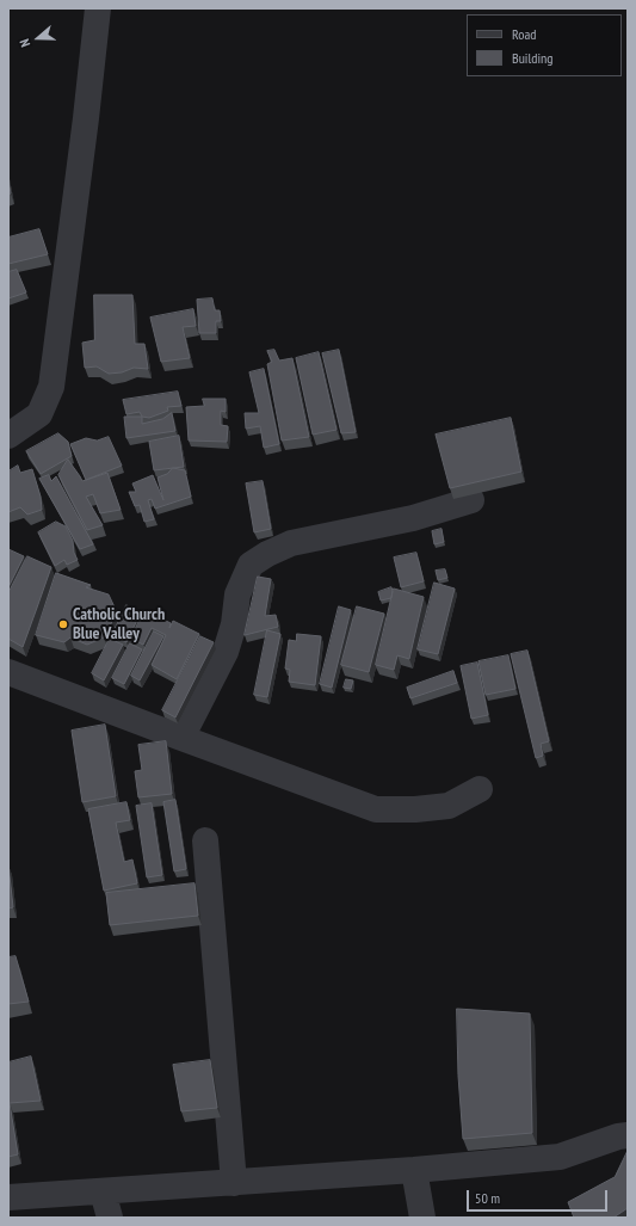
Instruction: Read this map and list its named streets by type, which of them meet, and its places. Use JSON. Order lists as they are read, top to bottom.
{
  "places": ["Catholic Church Blue Valley"],
  "legend": ["Road", "Building"],
  "scale_bar": "50 m",
  "north": "left"
}
